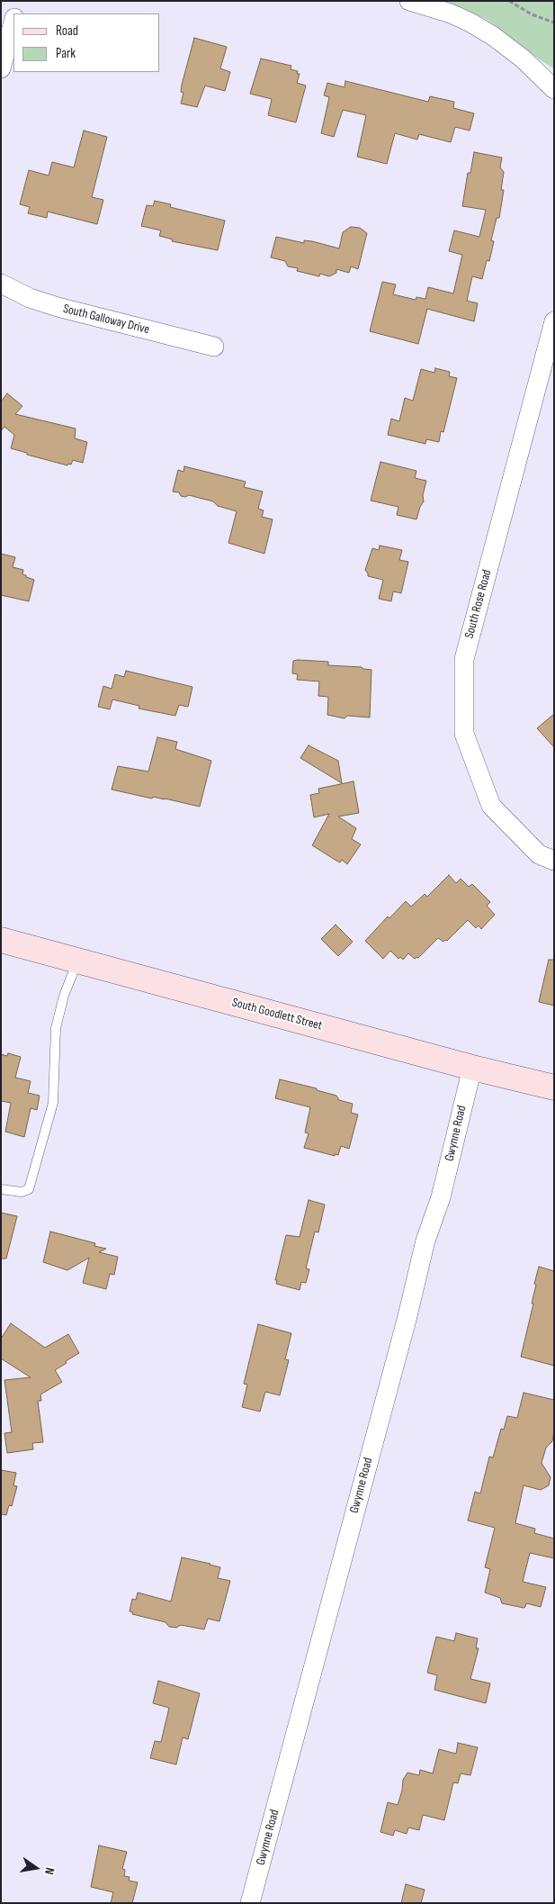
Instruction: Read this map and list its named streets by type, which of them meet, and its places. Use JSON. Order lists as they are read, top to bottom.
{
  "streets": {
    "main road": ["South Goodlett Street"],
    "street": ["South Galloway Drive", "South Rose Road", "Gwynne Road"]
  },
  "crossings": [
    ["South Goodlett Street", "Gwynne Road"]
  ],
  "legend": ["Road", "Park"],
  "north": "right"
}
